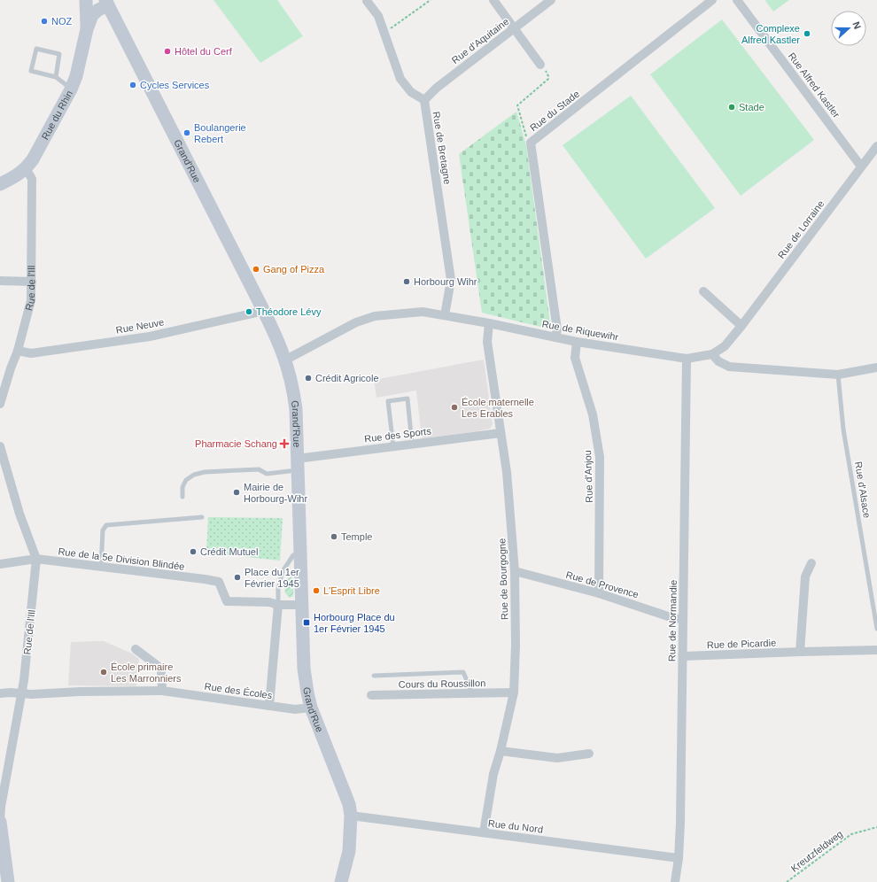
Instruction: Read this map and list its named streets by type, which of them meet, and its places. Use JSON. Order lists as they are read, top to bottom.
{
  "streets": {
    "main road": ["Rue du Rhin", "Grand'Rue"],
    "street": [
      "Rue d'Aquitaine",
      "Rue Alfred Kastler",
      "Rue du Stade",
      "Rue de Bretagne",
      "Rue de Lorraine",
      "Rue de l'Ill",
      "Rue Neuve",
      "Rue de Riquewihr",
      "Rue des Sports",
      "Rue d'Anjou",
      "Rue de la 5e Division Blindée",
      "Rue de Bourgogne",
      "Rue de Provence",
      "Rue de Normandie",
      "Rue de Picardie",
      "Cours du Roussillon",
      "Rue des Écoles",
      "Rue du Nord"
    ],
    "lane": ["Rue d'Alsace"],
    "path": ["Kreutzfeldweg"]
  },
  "crossings": [
    ["Rue d'Aquitaine", "Rue de Bretagne"],
    ["Rue Alfred Kastler", "Rue de Lorraine"],
    ["Rue du Stade", "Rue de Riquewihr"],
    ["Rue du Rhin", "Grand'Rue"],
    ["Rue du Rhin", "Rue de l'Ill"],
    ["Rue de Bretagne", "Rue de Riquewihr"],
    ["Grand'Rue", "Rue Neuve"],
    ["Grand'Rue", "Rue de Riquewihr"],
    ["Grand'Rue", "Rue des Sports"],
    ["Grand'Rue", "Rue des Écoles"],
    ["Grand'Rue", "Rue du Nord"],
    ["Rue de Lorraine", "Rue de Riquewihr"],
    ["Rue de l'Ill", "Rue Neuve"],
    ["Rue de l'Ill", "Rue de la 5e Division Blindée"],
    ["Rue de l'Ill", "Rue des Écoles"],
    ["Rue de Riquewihr", "Rue d'Anjou"],
    ["Rue de Riquewihr", "Rue de Bourgogne"],
    ["Rue de Riquewihr", "Rue de Normandie"],
    ["Rue des Sports", "Rue de Bourgogne"],
    ["Rue d'Anjou", "Rue de Provence"],
    ["Rue de Bourgogne", "Rue de Provence"],
    ["Rue de Bourgogne", "Cours du Roussillon"],
    ["Rue de Bourgogne", "Rue du Nord"],
    ["Rue de Provence", "Rue de Normandie"],
    ["Rue de Normandie", "Rue de Picardie"],
    ["Rue de Normandie", "Rue du Nord"]
  ],
  "places": {
    "other": [
      "NOZ",
      "Complexe Alfred Kastler",
      "Hôtel du Cerf",
      "Cycles Services",
      "Stade",
      "Boulangerie Rebert",
      "Gang of Pizza",
      "Horbourg Wihr",
      "Théodore Lévy",
      "Crédit Agricole",
      "École maternelle Les Erables",
      "Mairie de Horbourg-Wihr",
      "Temple",
      "Crédit Mutuel",
      "Place du 1er Février 1945",
      "L'Esprit Libre",
      "École primaire Les Marronniers"
    ],
    "health": ["Pharmacie Schang"],
    "transit": ["Horbourg Place du 1er Février 1945"]
  },
  "north": "right"
}
